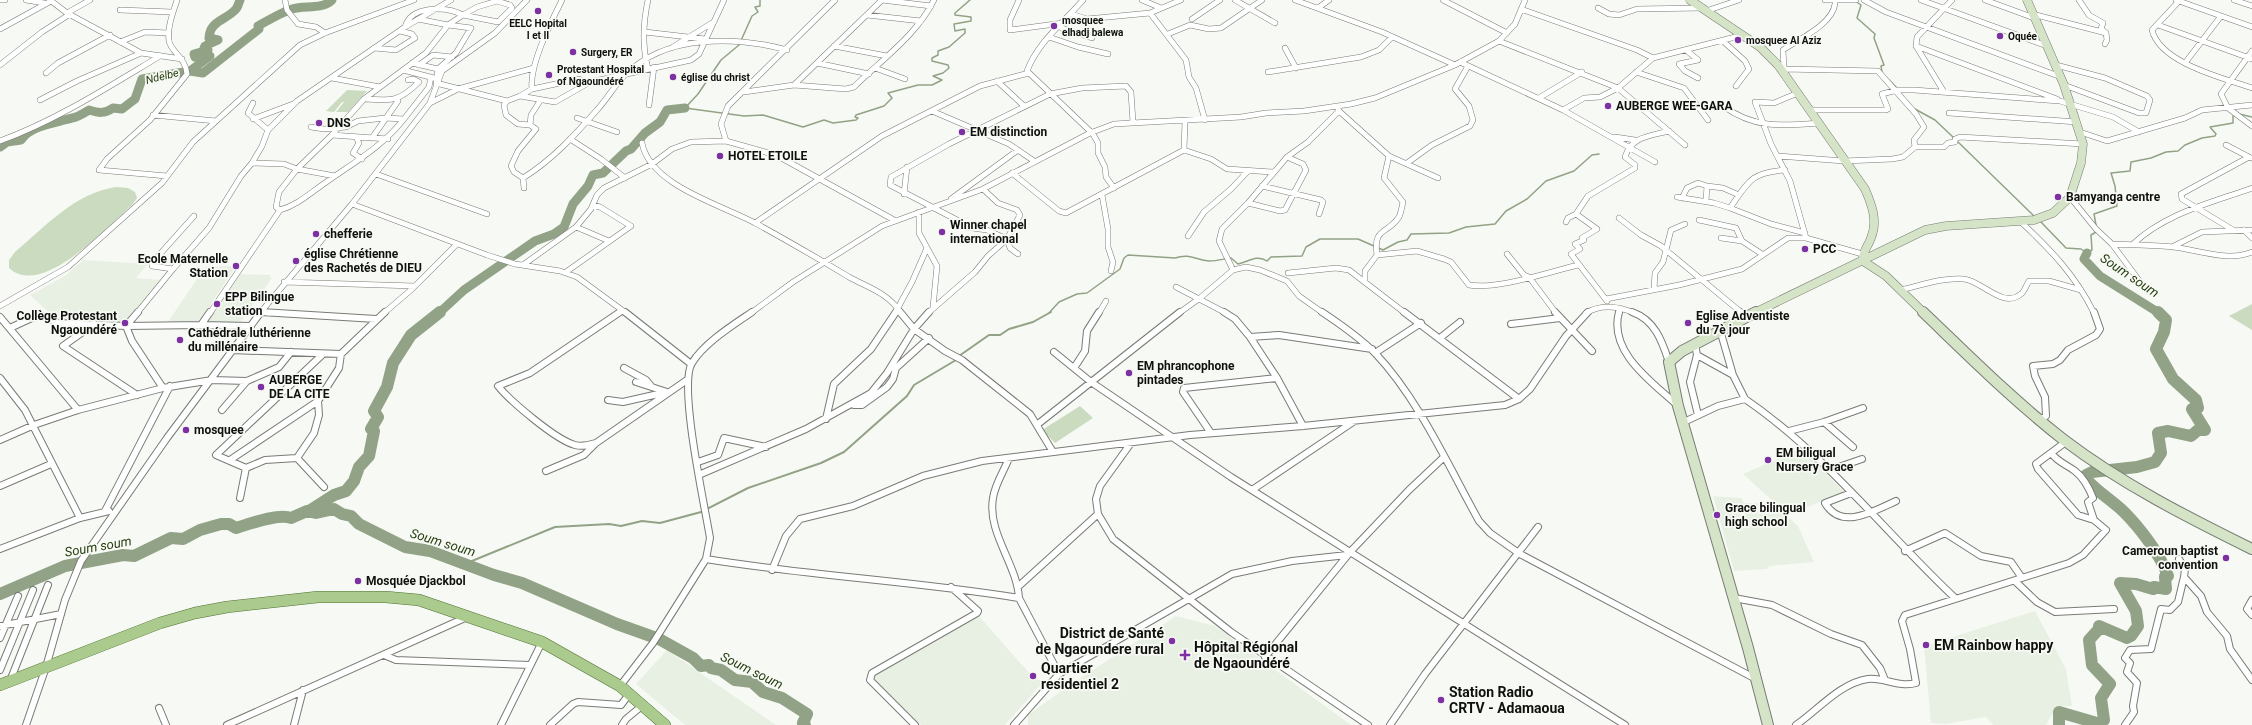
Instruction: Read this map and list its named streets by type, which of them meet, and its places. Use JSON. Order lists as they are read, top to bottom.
{
  "water": ["Ndelbe", "Soum soum"],
  "places": {
    "other": [
      "EELC Hopital I et II",
      "mosquee elhadj balewa",
      "Oquée",
      "mosquee Al Aziz",
      "Surgery, ER",
      "Protestant Hospital of Ngaoundéré",
      "église du christ",
      "AUBERGE WEE-GARA",
      "DNS",
      "EM distinction",
      "HOTEL ETOILE",
      "Bamyanga centre",
      "Winner chapel international",
      "chefferie",
      "PCC",
      "église Chrétienne des Rachetés de DIEU",
      "Ecole Maternelle Station",
      "EPP Bilingue station",
      "Collège Protestant Ngaoundéré",
      "Eglise Adventiste du 7è jour",
      "Cathédrale luthérienne du millénaire",
      "EM phrancophone pintades",
      "AUBERGE DE LA CITE",
      "mosquee",
      "EM biligual Nursery Grace",
      "Grace bilingual high school",
      "Cameroun baptist convention",
      "Mosquée Djackbol",
      "District de Santé de Ngaoundere rural",
      "EM Rainbow happy",
      "Quartier residentiel 2",
      "Station Radio CRTV - Adamaoua"
    ],
    "health": ["Hôpital Régional de Ngaoundéré"]
  }
}
